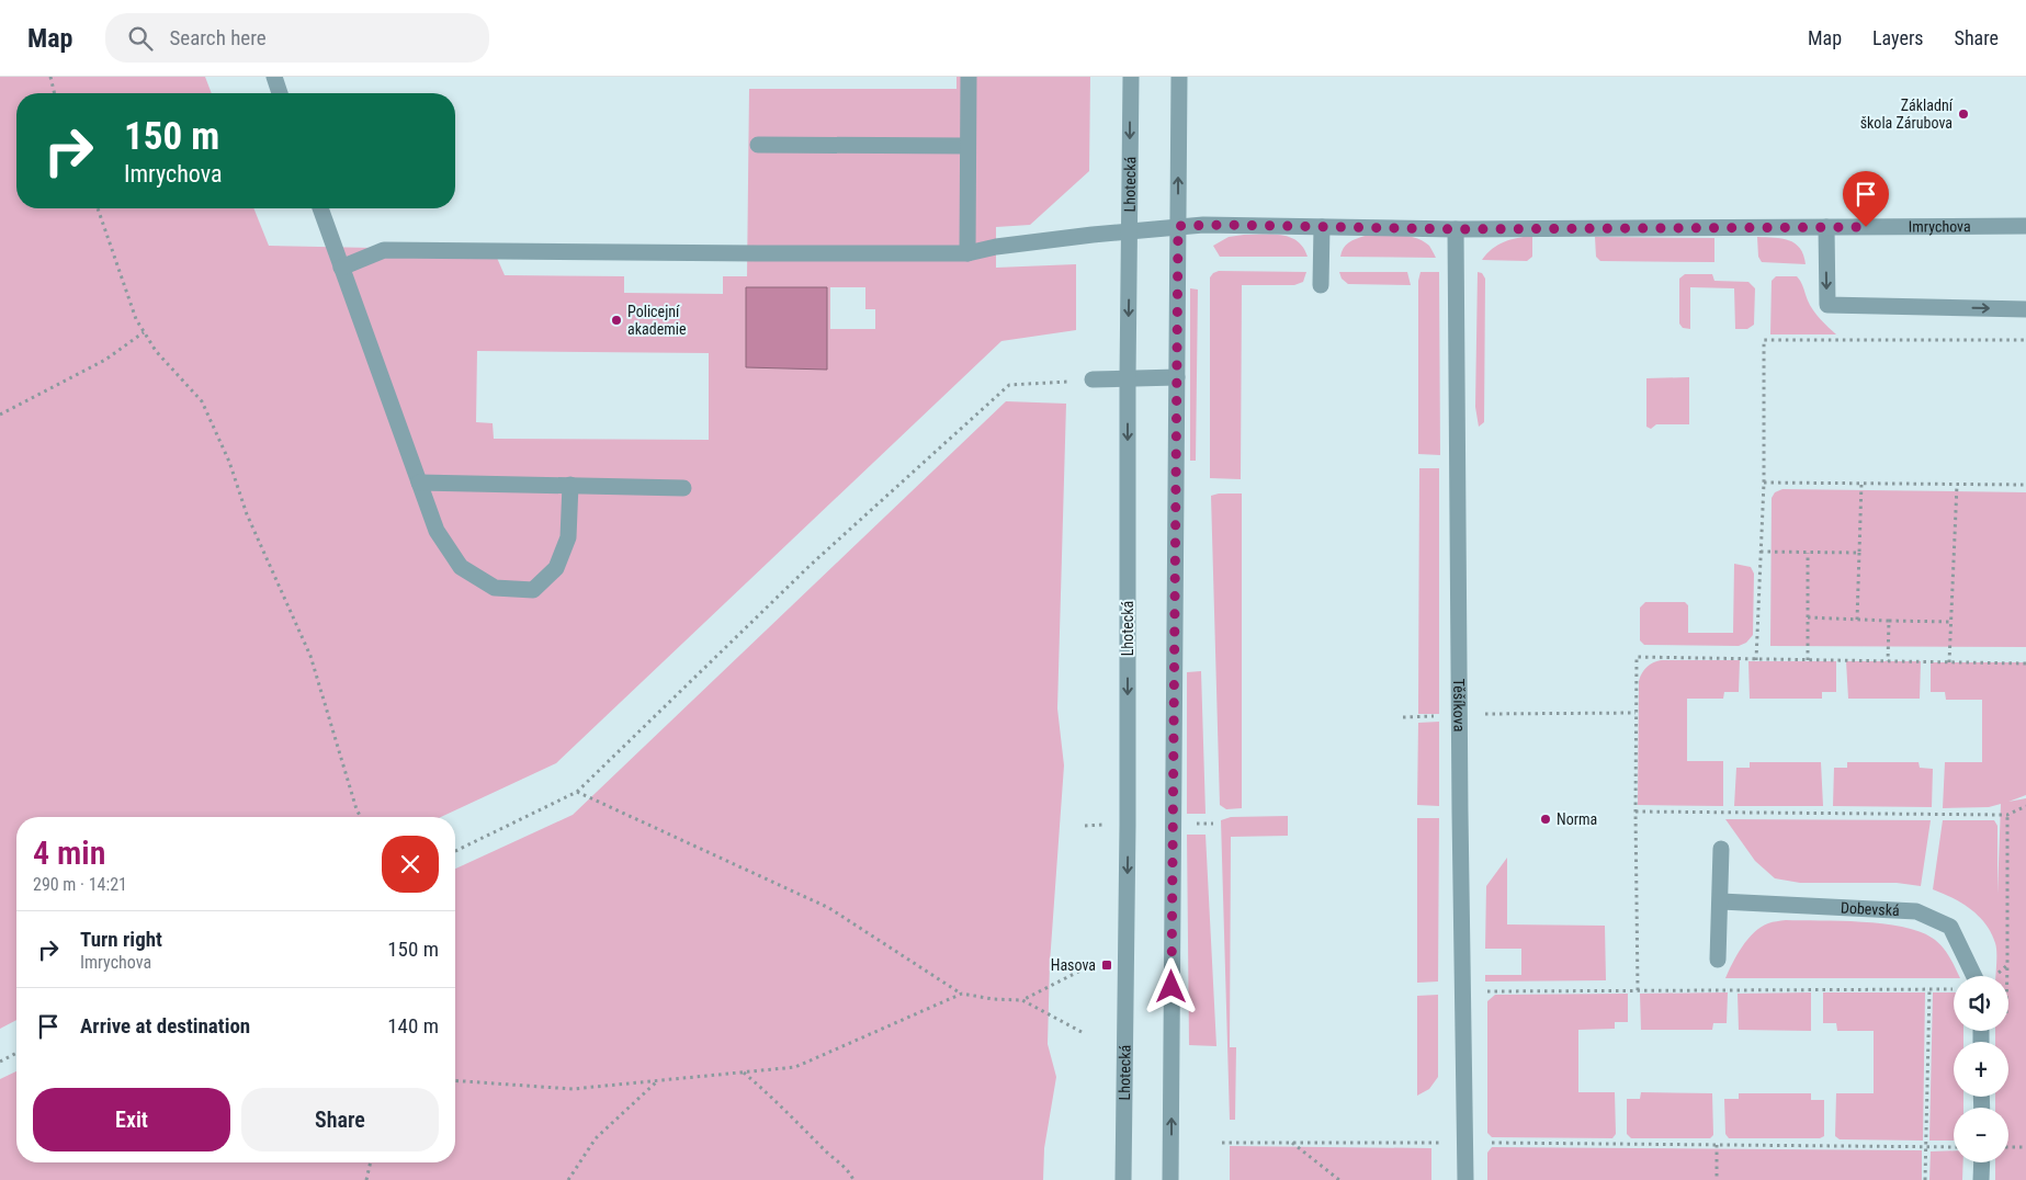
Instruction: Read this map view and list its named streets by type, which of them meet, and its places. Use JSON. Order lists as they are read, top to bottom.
{
  "streets": {
    "street": [
      "Lhotecká",
      "Imrychova",
      "Těšíkova",
      "Dobevská"
    ]
  },
  "crossings": [
    ["Lhotecká", "Imrychova"],
    ["Imrychova", "Těšíkova"]
  ],
  "places": {
    "other": ["Základní škola Zárubova", "Policejní akademie", "Norma"],
    "transit": ["Hasova"]
  },
  "page": {
    "header": "Map",
    "search": "Search here",
    "nav": ["Map", "Layers", "Share"],
    "turn": ["150 m", "Imrychova"],
    "heading": ["4 min", "290 m · 14:21"],
    "list": [
      {
        "name": "Turn right",
        "note": "Imrychova",
        "value": "150 m"
      },
      {
        "name": "Arrive at destination",
        "value": "140 m"
      }
    ],
    "map_buttons": ["+", "−"],
    "buttons": ["Exit", "Share"]
  }
}
